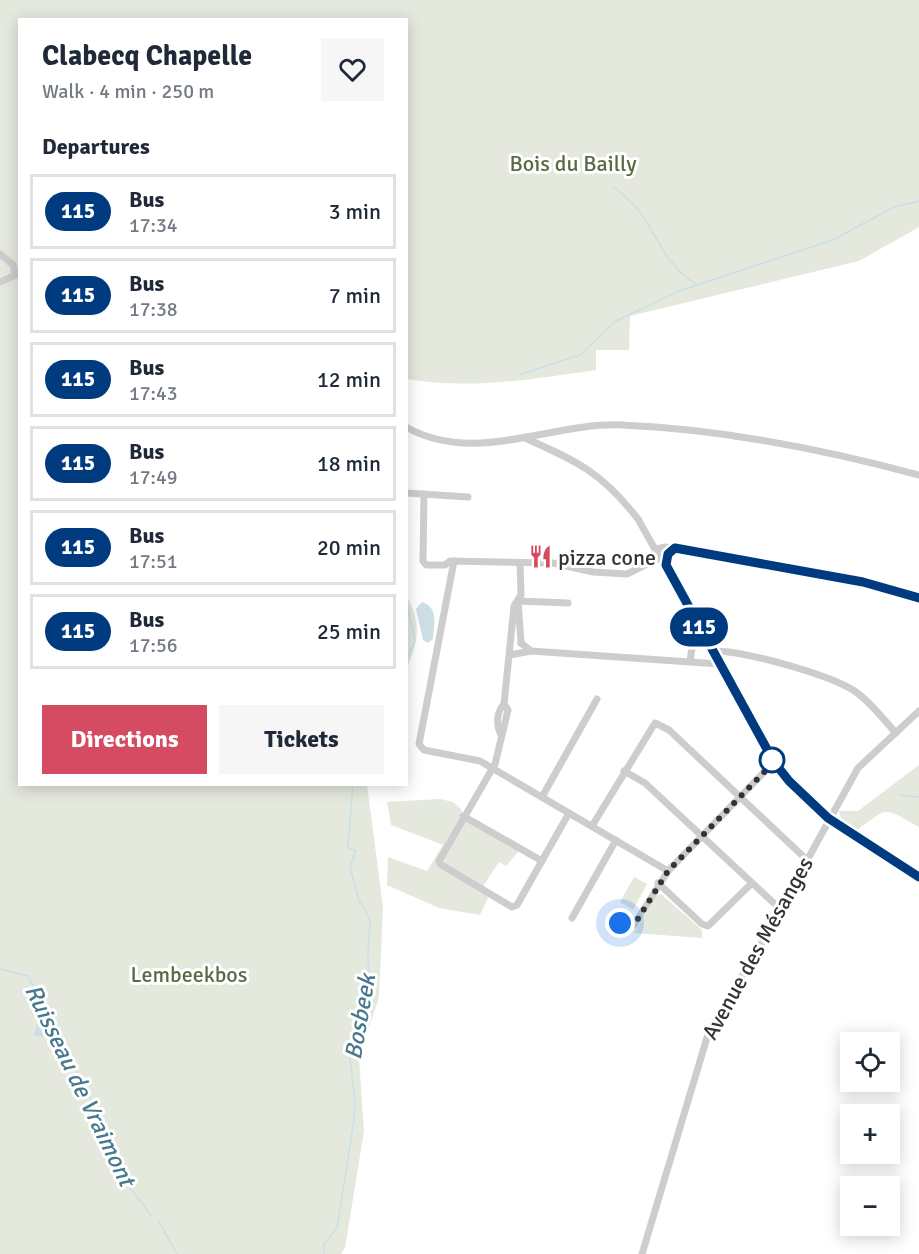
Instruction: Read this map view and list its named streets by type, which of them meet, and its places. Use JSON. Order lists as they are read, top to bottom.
{
  "streets": {
    "street": ["Avenue des Mésanges"]
  },
  "water": ["Bosbeek", "Ruisseau de Vraimont"],
  "parks": ["Bois du Bailly", "Lembeekbos"],
  "places": {
    "restaurant": ["pizza cone"]
  },
  "lines": ["bus line 115"],
  "page": {
    "on_map": "115",
    "heading": [
      ["Clabecq Chapelle", "Walk · 4 min · 250 m"],
      "Departures"
    ],
    "list": [
      {
        "mark": "115",
        "name": "Bus",
        "note": "17:34",
        "value": "3 min"
      },
      {
        "mark": "115",
        "name": "Bus",
        "note": "17:38",
        "value": "7 min"
      },
      {
        "mark": "115",
        "name": "Bus",
        "note": "17:43",
        "value": "12 min"
      },
      {
        "mark": "115",
        "name": "Bus",
        "note": "17:49",
        "value": "18 min"
      },
      {
        "mark": "115",
        "name": "Bus",
        "note": "17:51",
        "value": "20 min"
      },
      {
        "mark": "115",
        "name": "Bus",
        "note": "17:56",
        "value": "25 min"
      }
    ],
    "buttons": ["Directions", "Tickets"],
    "map_buttons": ["+", "−"]
  }
}
